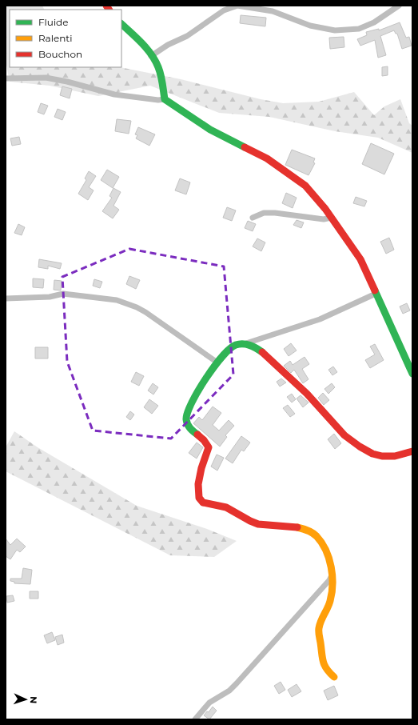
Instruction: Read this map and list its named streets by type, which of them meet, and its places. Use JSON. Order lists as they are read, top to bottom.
{
  "legend": ["Fluide", "Ralenti", "Bouchon"],
  "north": "right"
}
